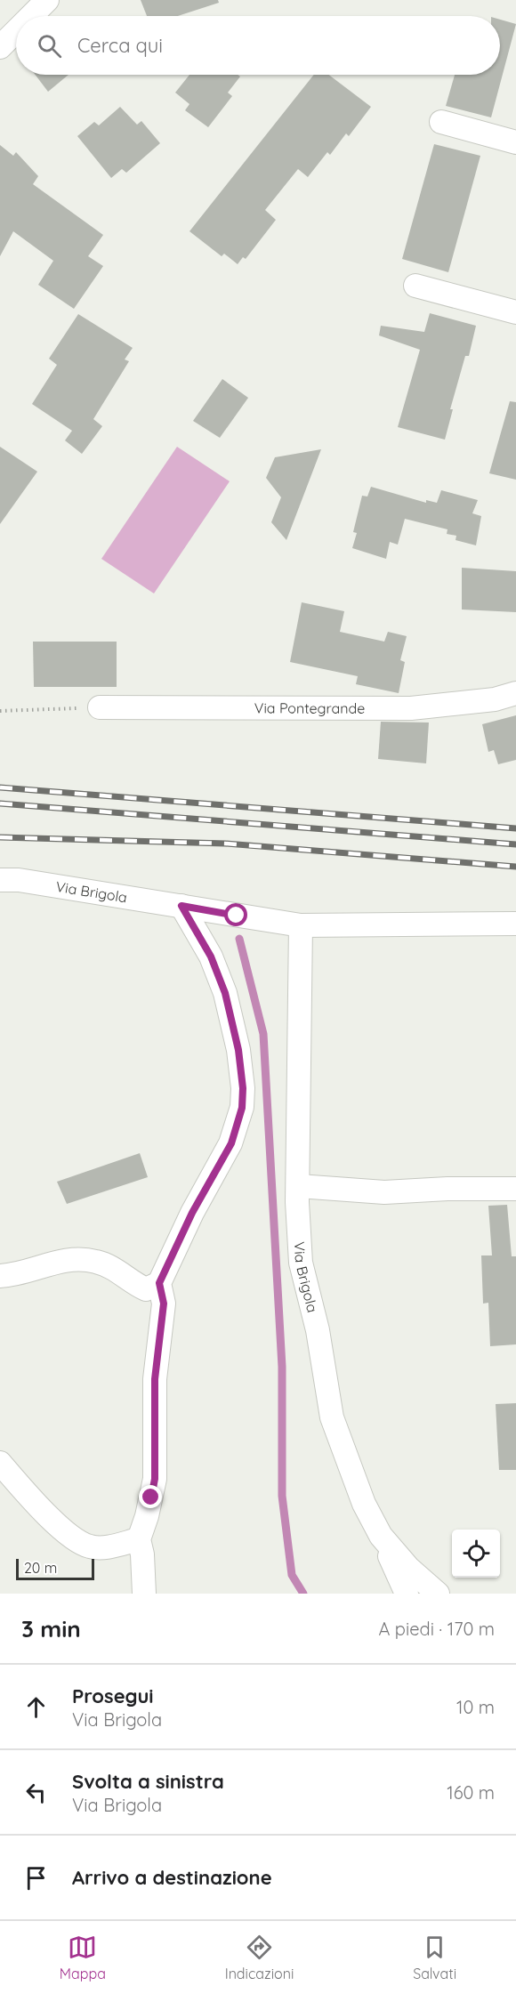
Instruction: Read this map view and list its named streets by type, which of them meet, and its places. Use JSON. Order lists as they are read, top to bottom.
{
  "streets": {
    "street": ["Via Pontegrande", "Via Brigola"]
  },
  "scale_bar": "20 m",
  "page": {
    "search": "Cerca qui",
    "scale": "20 m",
    "heading": ["3 min", "A piedi · 170 m"],
    "list": [
      ["Prosegui", "Via Brigola", "10 m"],
      ["Svolta a sinistra", "Via Brigola", "160 m"],
      "Arrivo a destinazione"
    ],
    "nav": ["Mappa", "Indicazioni", "Salvati"]
  }
}
